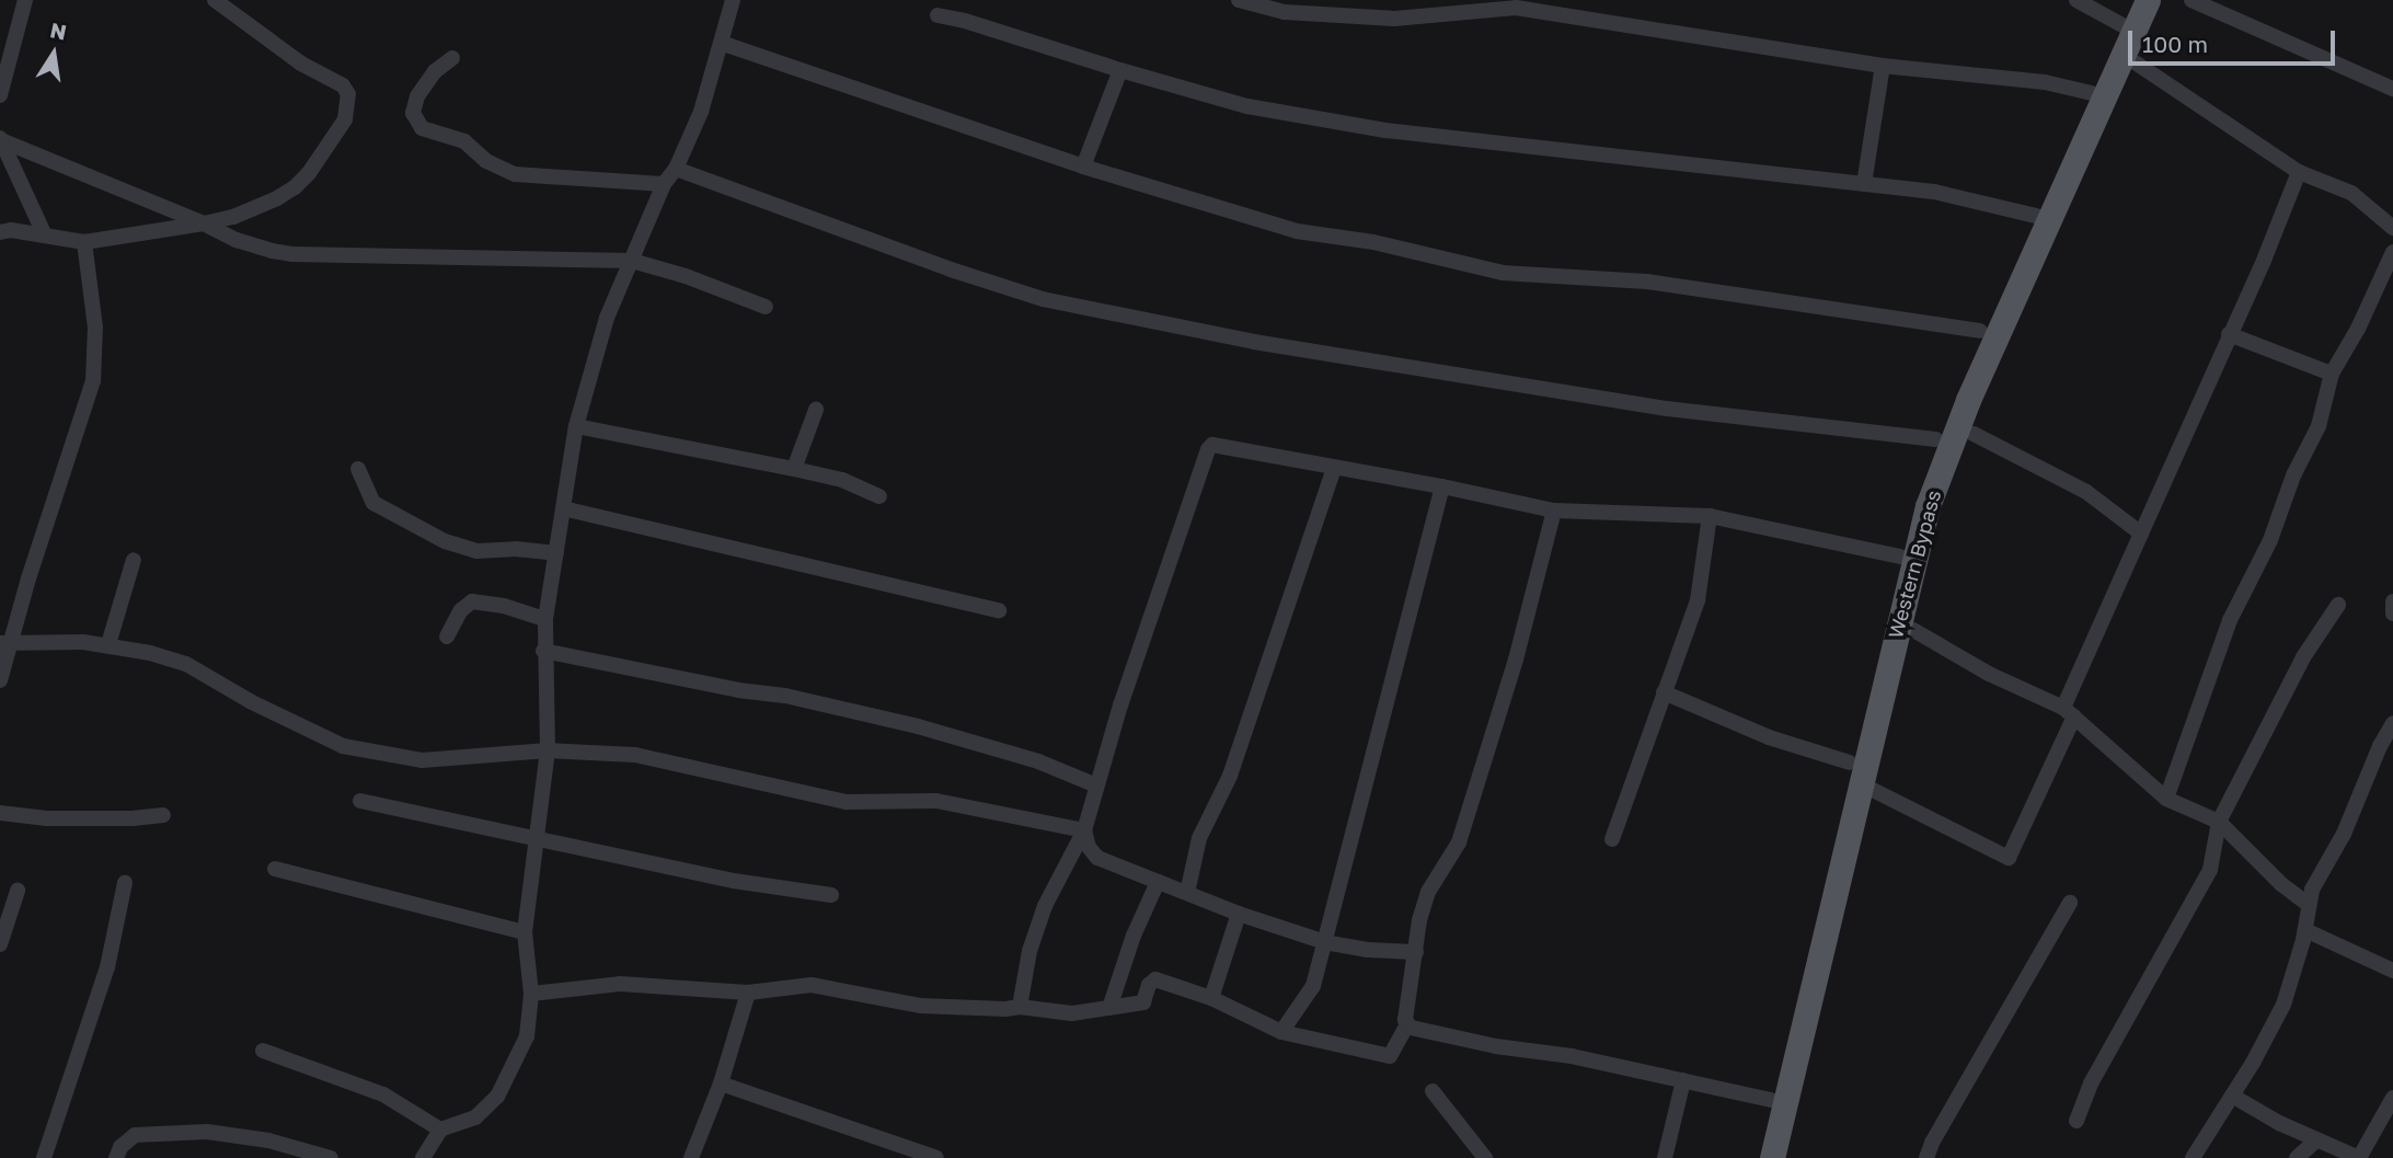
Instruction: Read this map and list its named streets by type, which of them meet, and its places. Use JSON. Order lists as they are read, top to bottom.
{
  "streets": {
    "main road": ["Western Bypass"]
  },
  "scale_bar": "100 m",
  "north": "top"
}
